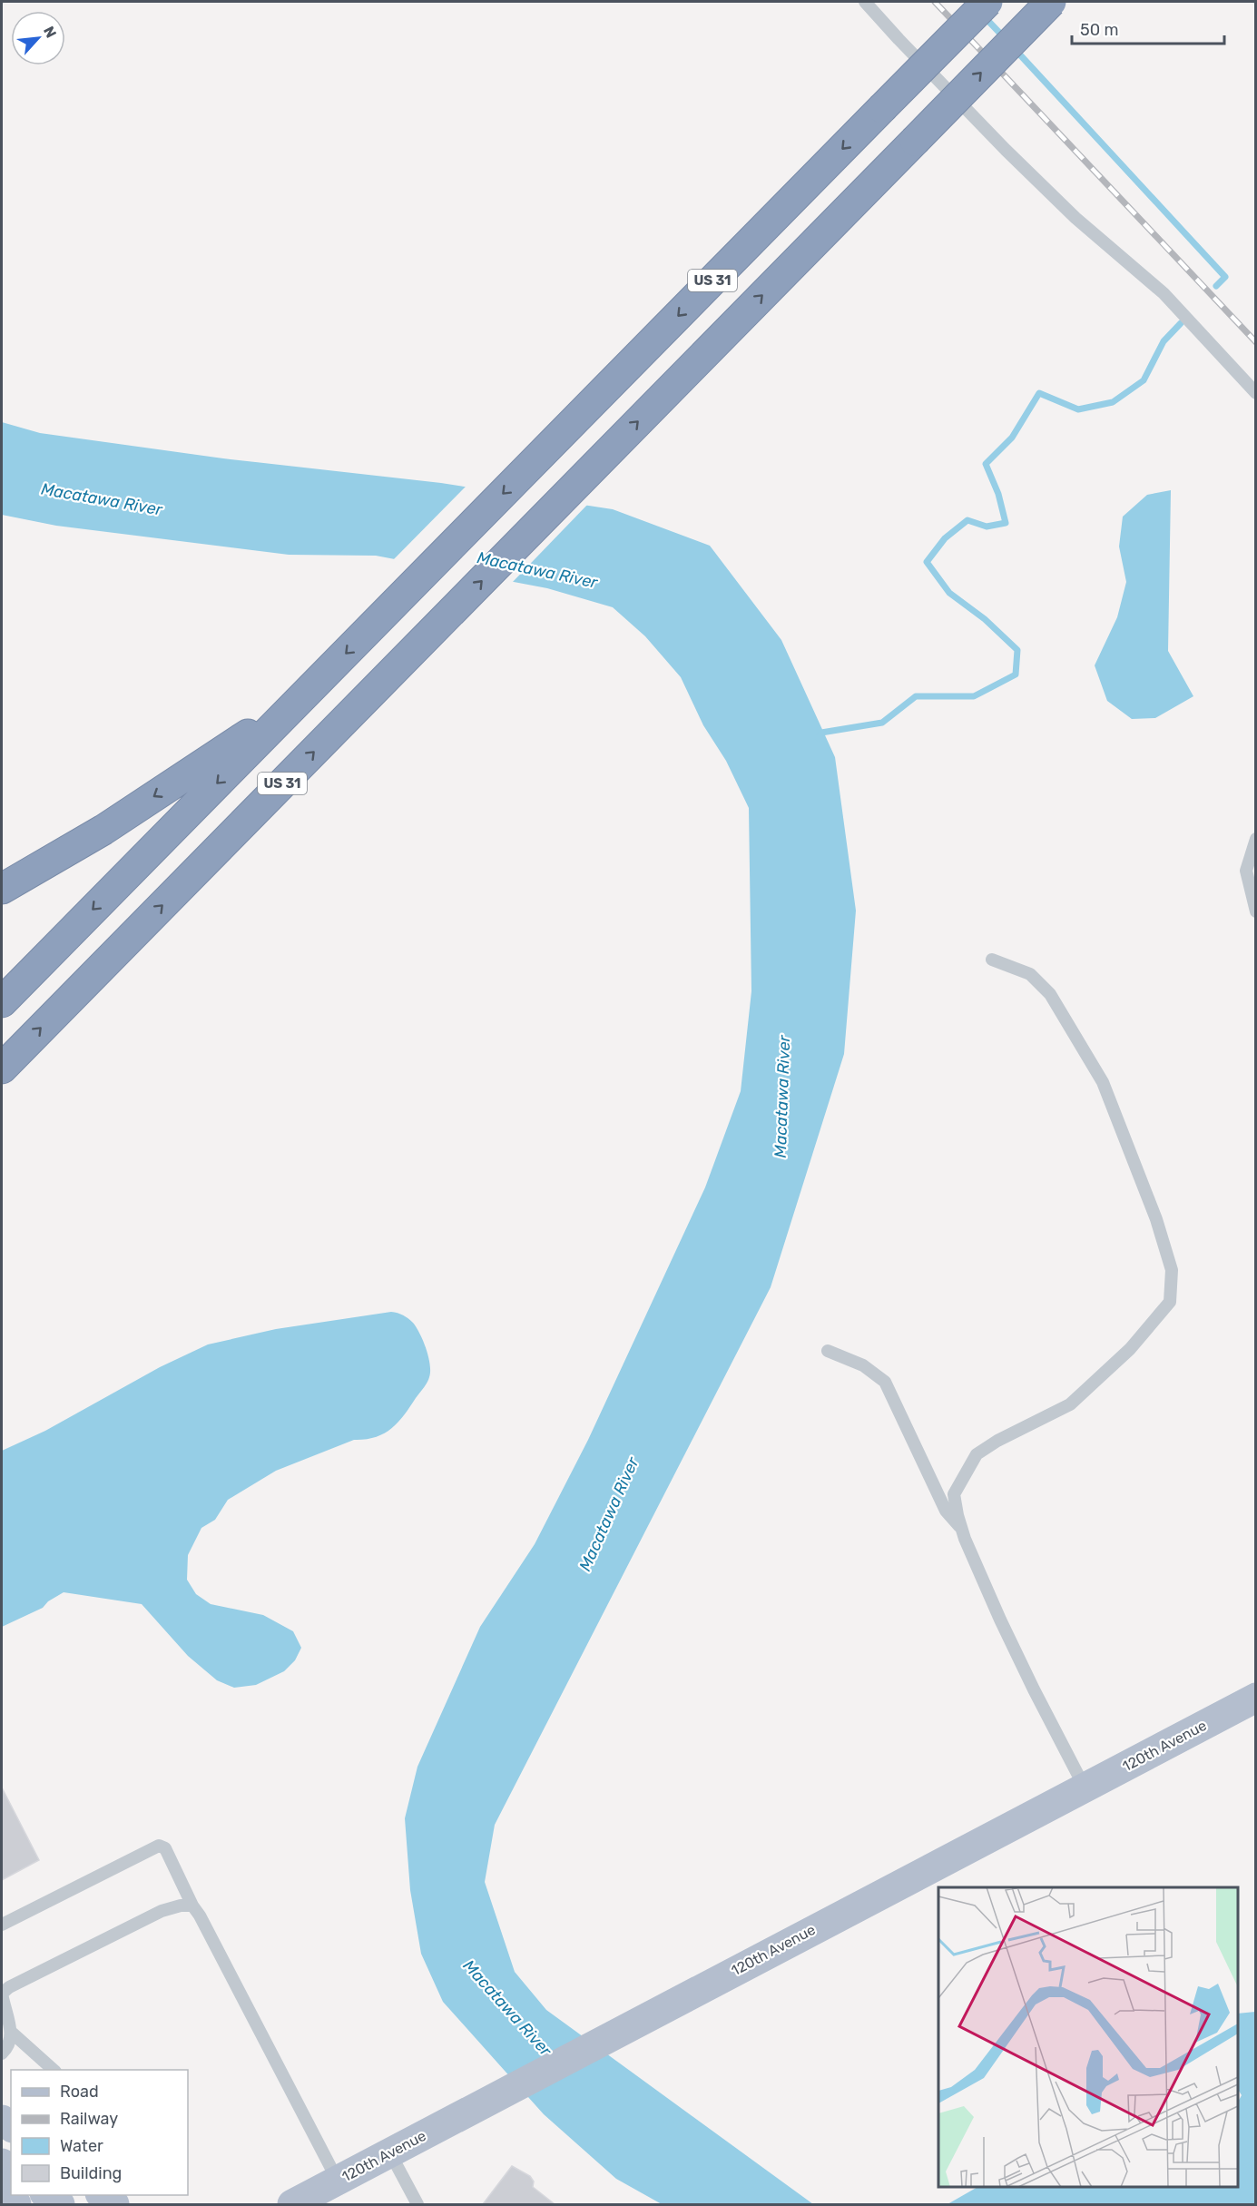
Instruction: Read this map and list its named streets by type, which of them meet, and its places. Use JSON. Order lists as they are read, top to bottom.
{
  "streets": {
    "highway": ["US 31"],
    "main road": ["120th Avenue"]
  },
  "water": ["Macatawa River"],
  "legend": [
    "Road",
    "Railway",
    "Water",
    "Building"
  ],
  "scale_bar": "50 m",
  "north": "top right"
}
